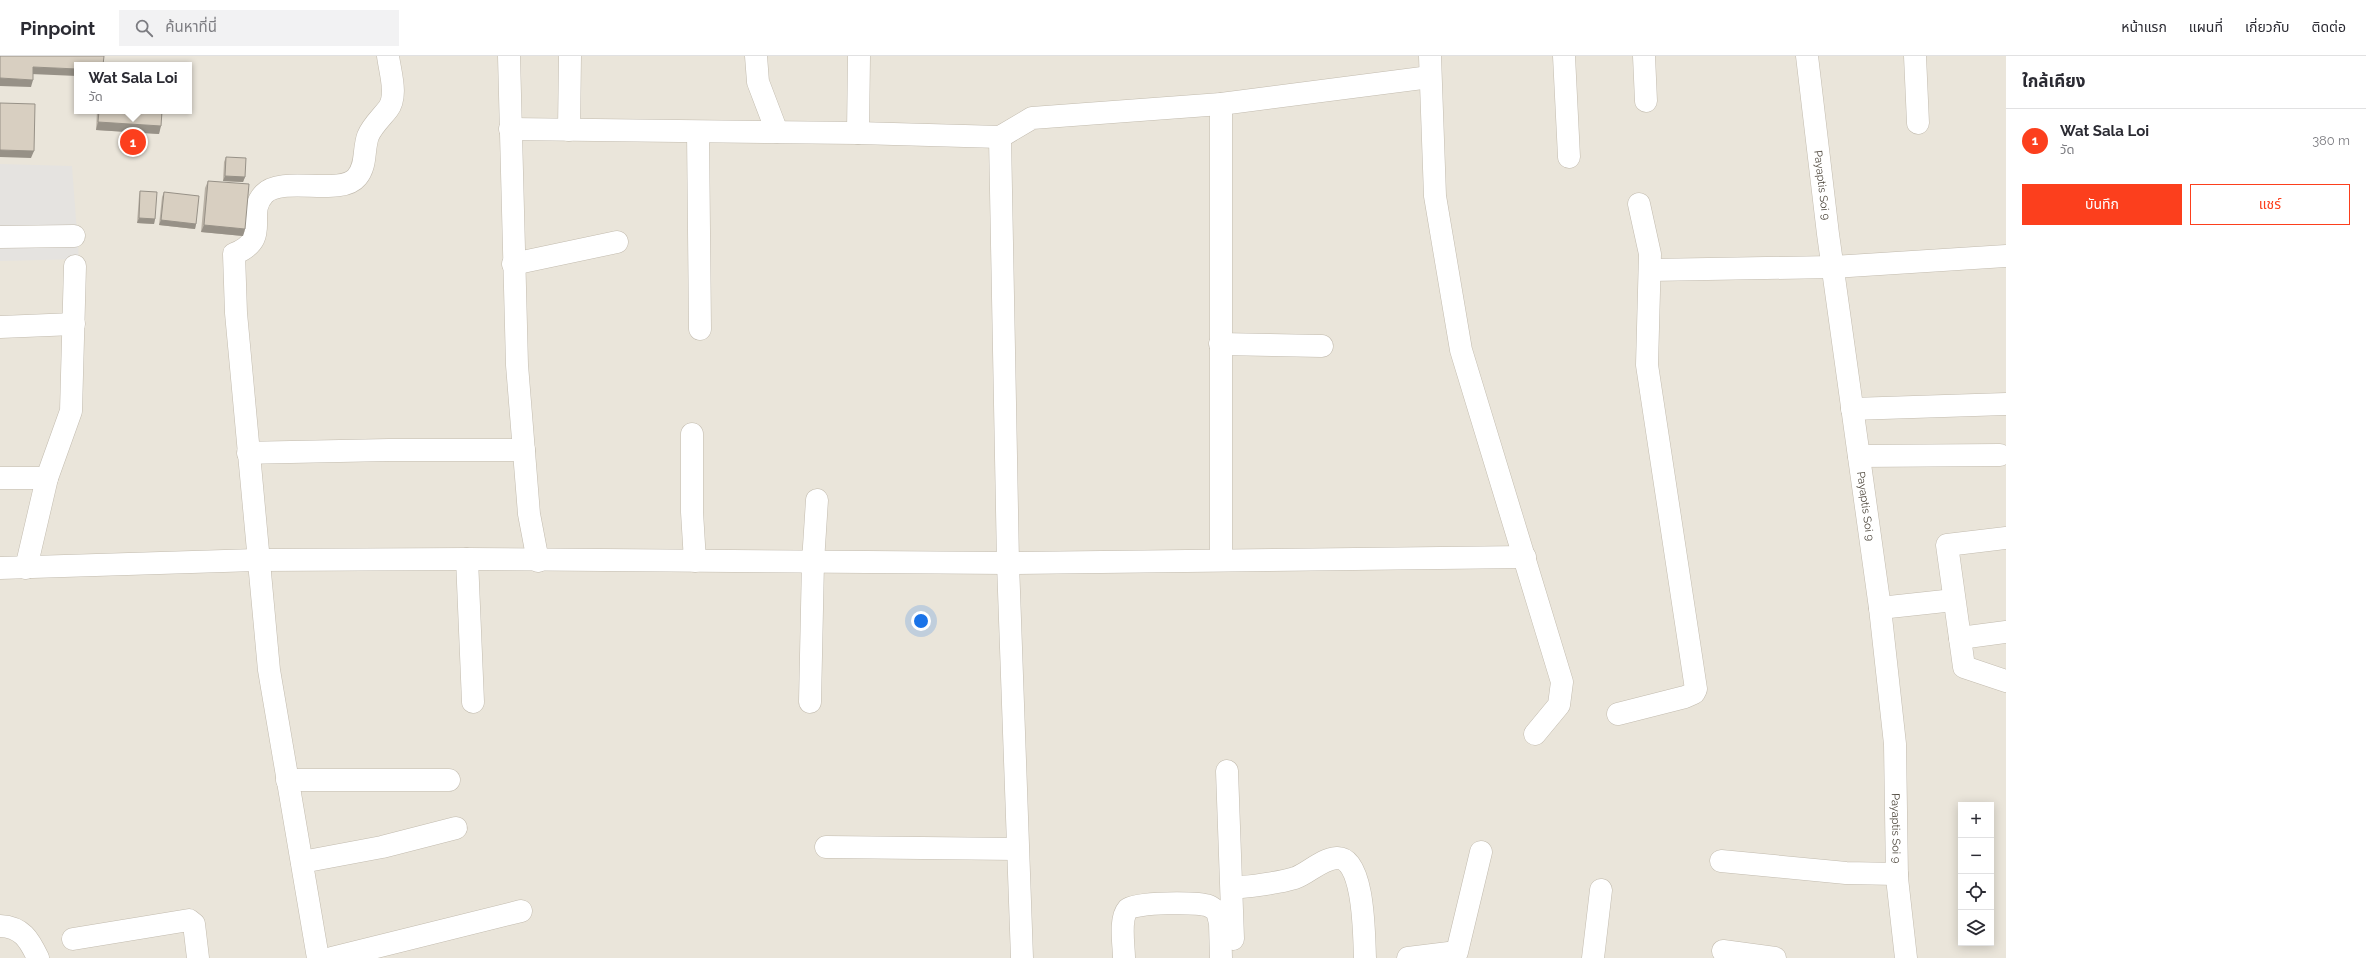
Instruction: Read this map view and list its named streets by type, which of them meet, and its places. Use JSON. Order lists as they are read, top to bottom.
{
  "streets": {
    "street": ["Payaptis Soi 9"]
  },
  "page": {
    "header": "Pinpoint",
    "search": "ค้นหาที่นี่",
    "nav": [
      "หน้าแรก",
      "แผนที่",
      "เกี่ยวกับ",
      "ติดต่อ"
    ],
    "heading": "ใกล้เคียง",
    "popup": ["Wat Sala Loi", "วัด"],
    "list": [
      {
        "mark": "1",
        "name": "Wat Sala Loi",
        "note": "วัด",
        "value": "380 m"
      }
    ],
    "pins": "1",
    "buttons": ["บันทึก", "แชร์"],
    "map_buttons": ["+", "−"]
  }
}
